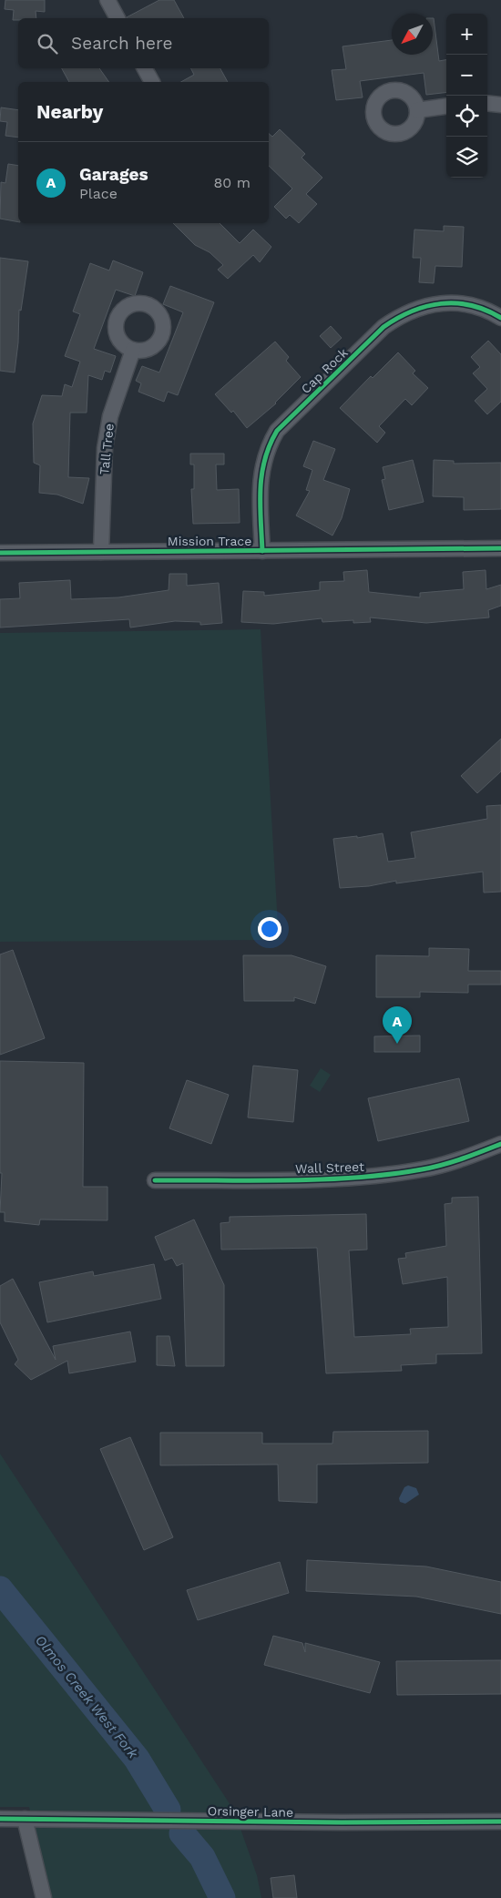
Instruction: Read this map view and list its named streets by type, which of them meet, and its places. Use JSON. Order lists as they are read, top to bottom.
{
  "streets": {
    "street": [
      "Cap Rock",
      "Tall Tree",
      "Mission Trace",
      "Wall Street",
      "Orsinger Lane"
    ]
  },
  "crossings": [
    ["Cap Rock", "Mission Trace"],
    ["Tall Tree", "Mission Trace"]
  ],
  "water": ["Olmos Creek West Fork"],
  "north": "bottom left",
  "page": {
    "map_buttons": ["+", "−"],
    "search": "Search here",
    "heading": "Nearby",
    "list": [
      {
        "mark": "A",
        "name": "Garages",
        "note": "Place",
        "value": "80 m"
      }
    ],
    "pins": "A"
  }
}
